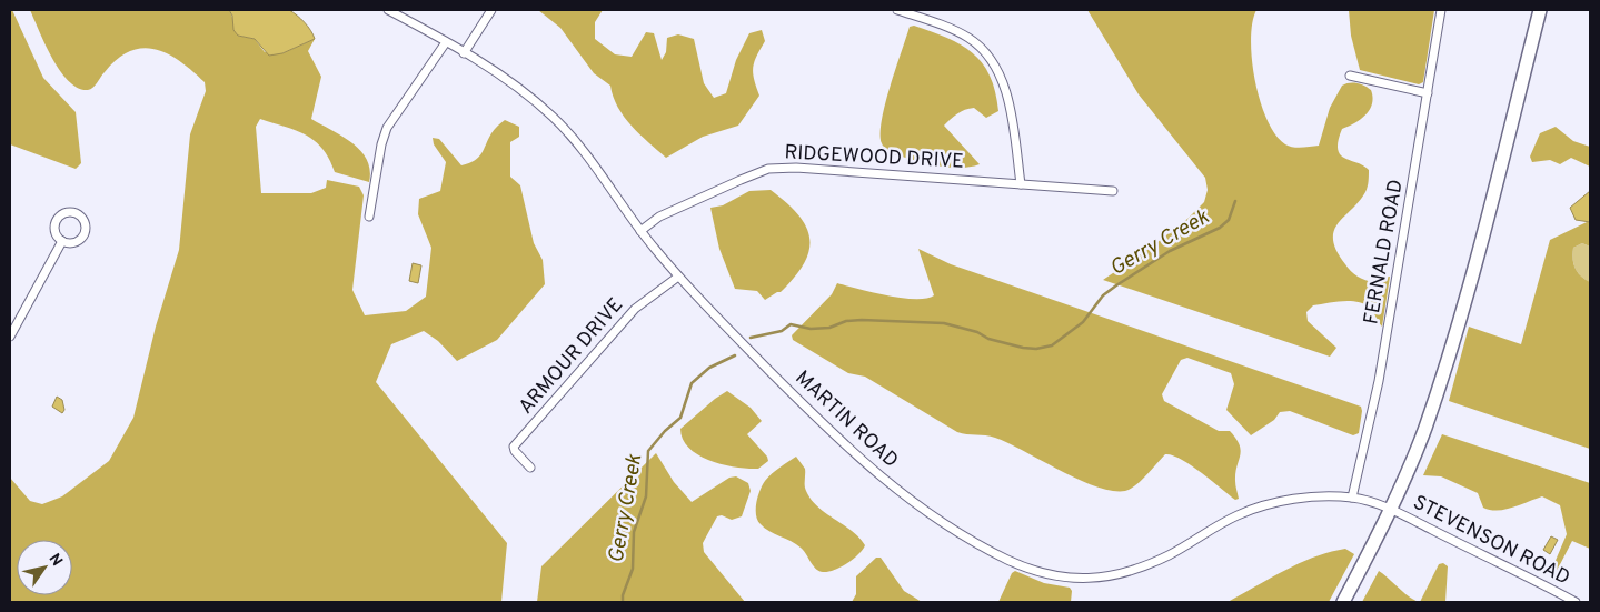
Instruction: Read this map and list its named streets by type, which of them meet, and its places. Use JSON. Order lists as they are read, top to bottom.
{
  "streets": {
    "street": [
      "RIDGEWOOD DRIVE",
      "FERNALD ROAD",
      "ARMOUR DRIVE",
      "MARTIN ROAD",
      "STEVENSON ROAD"
    ]
  },
  "crossings": [
    ["RIDGEWOOD DRIVE", "MARTIN ROAD"],
    ["FERNALD ROAD", "MARTIN ROAD"],
    ["ARMOUR DRIVE", "MARTIN ROAD"],
    ["MARTIN ROAD", "STEVENSON ROAD"]
  ],
  "water": ["Gerry Creek"],
  "north": "top right"
}
